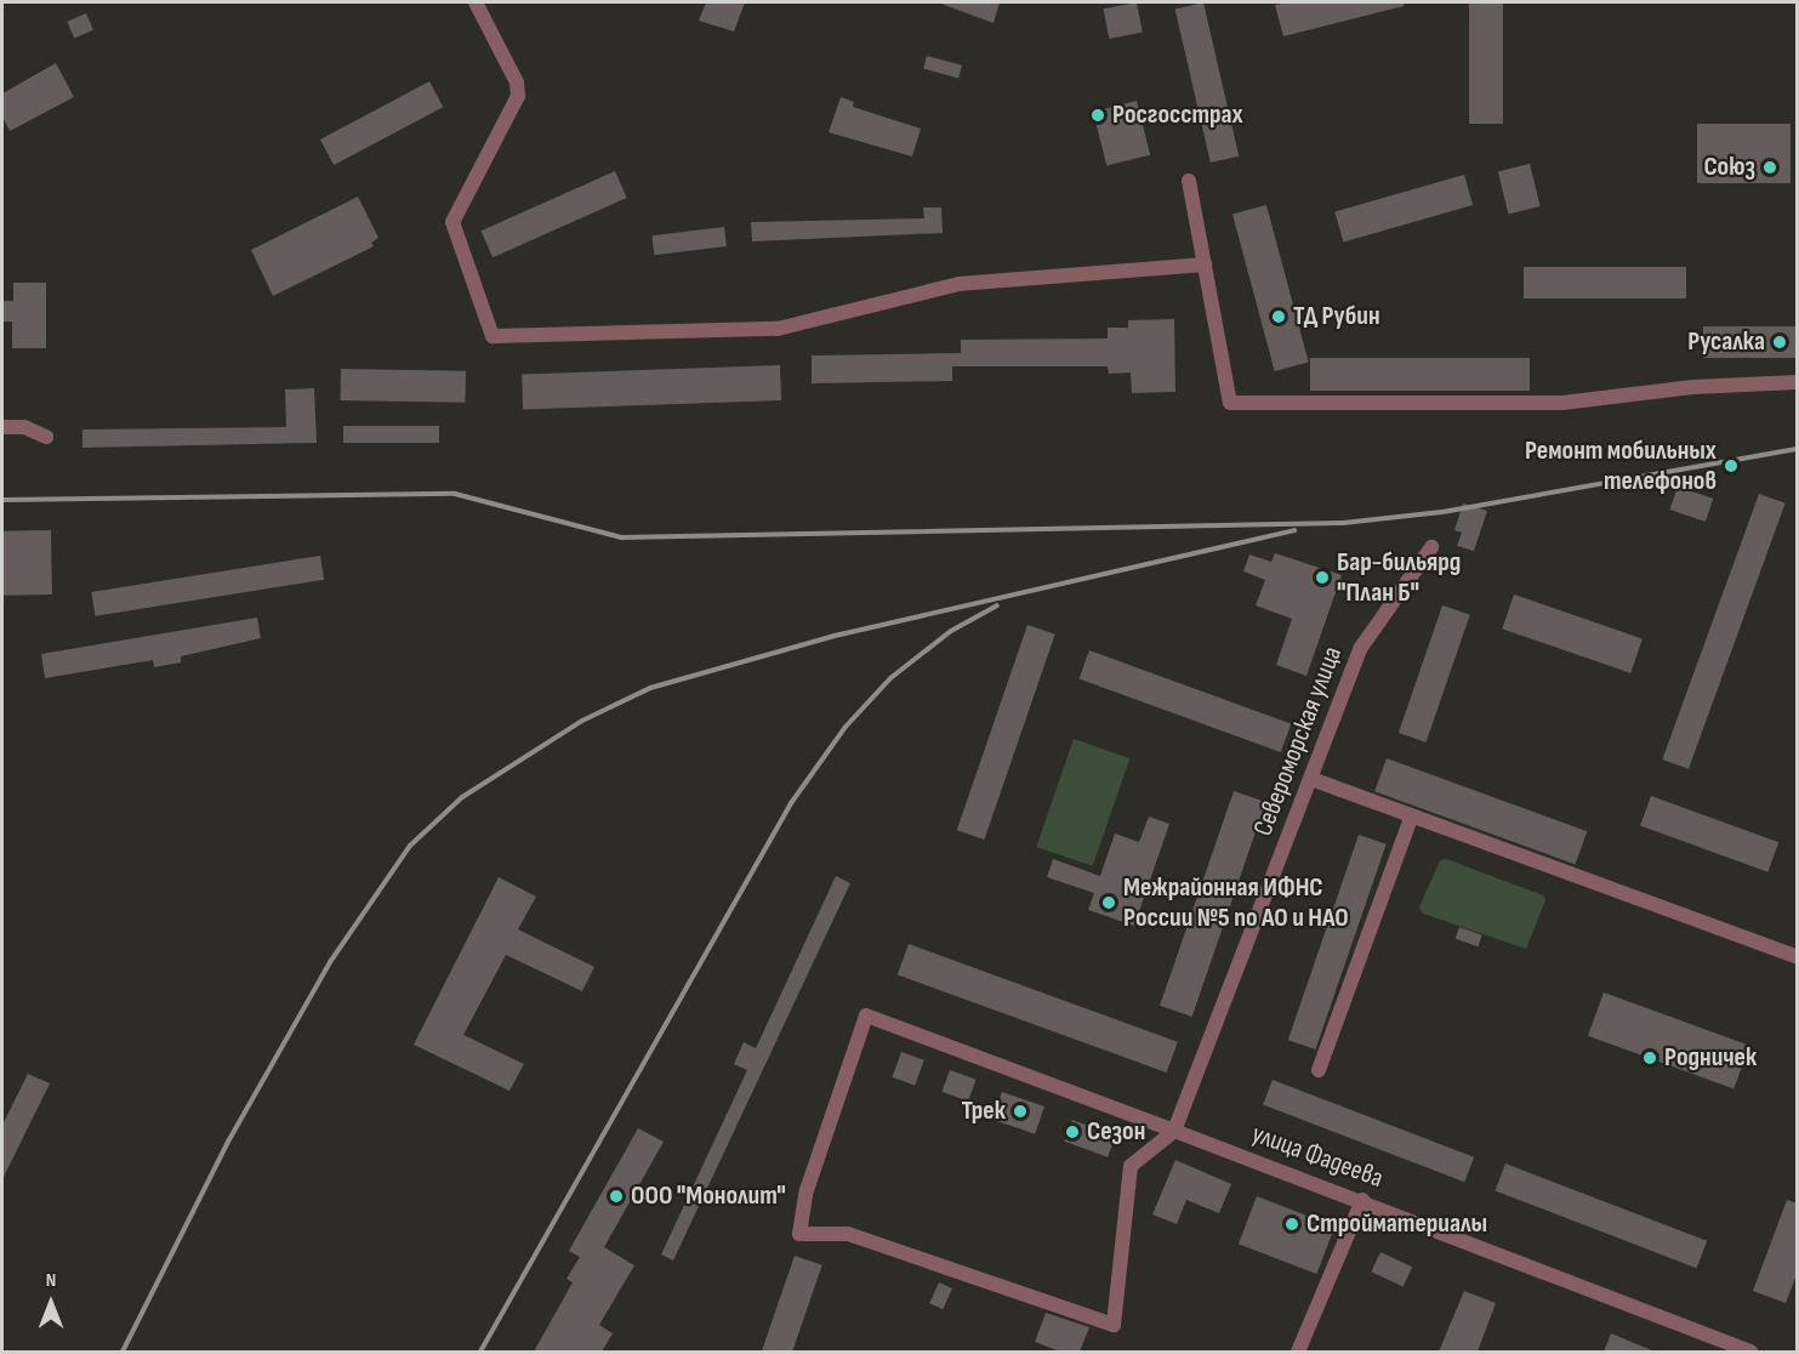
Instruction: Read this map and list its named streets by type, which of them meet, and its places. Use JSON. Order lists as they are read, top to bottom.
{
  "streets": {
    "street": ["Североморская улица", "улица Фадеева"]
  },
  "crossings": [
    ["Североморская улица", "улица Фадеева"]
  ],
  "places": [
    "Росгосстрах",
    "Союз",
    "ТД Рубин",
    "Русалка",
    "Ремонт мобильных телефонов",
    "Бар-бильярд \"План Б\"",
    "Межрайонная ИФНС России №5 по АО и НАО",
    "Родничек",
    "Трек",
    "Сезон",
    "ООО \"Монолит\"",
    "Стройматериалы"
  ],
  "north": "top"
}
